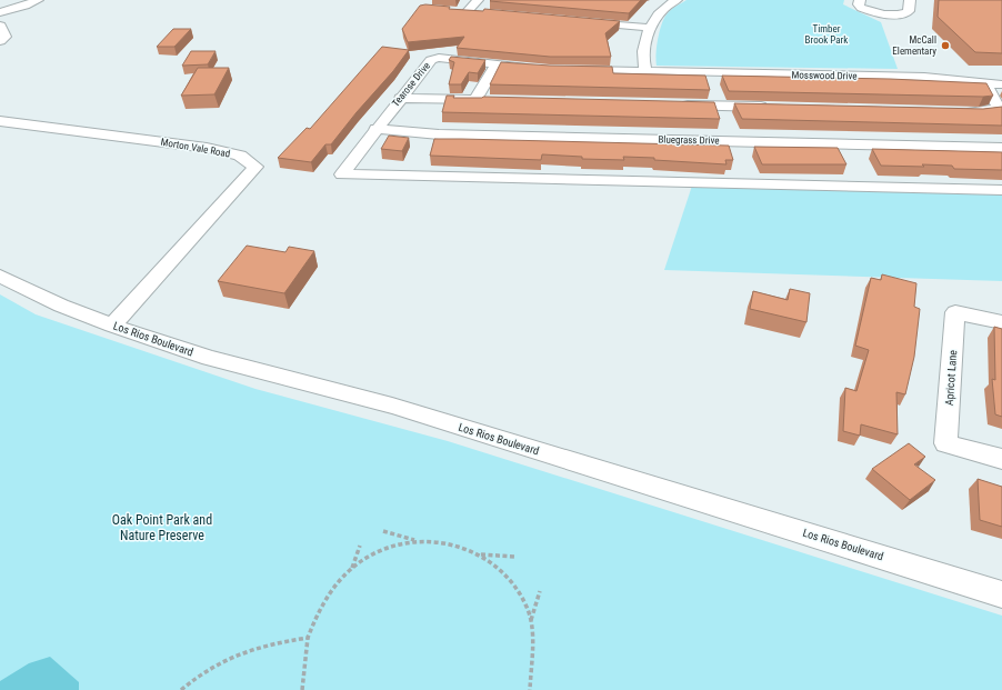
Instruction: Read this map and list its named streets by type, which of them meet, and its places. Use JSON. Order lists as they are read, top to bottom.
{
  "streets": {
    "street": [
      "Mosswood Drive",
      "Tearose Drive",
      "Bluegrass Drive",
      "Morton Vale Road",
      "Los Rios Boulevard",
      "Apricot Lane"
    ]
  },
  "crossings": [
    ["Tearose Drive", "Bluegrass Drive"],
    ["Morton Vale Road", "Los Rios Boulevard"]
  ],
  "parks": ["Timber Brook Park", "Oak Point Park and Nature Preserve"],
  "places": ["McCall Elementary"]
}
